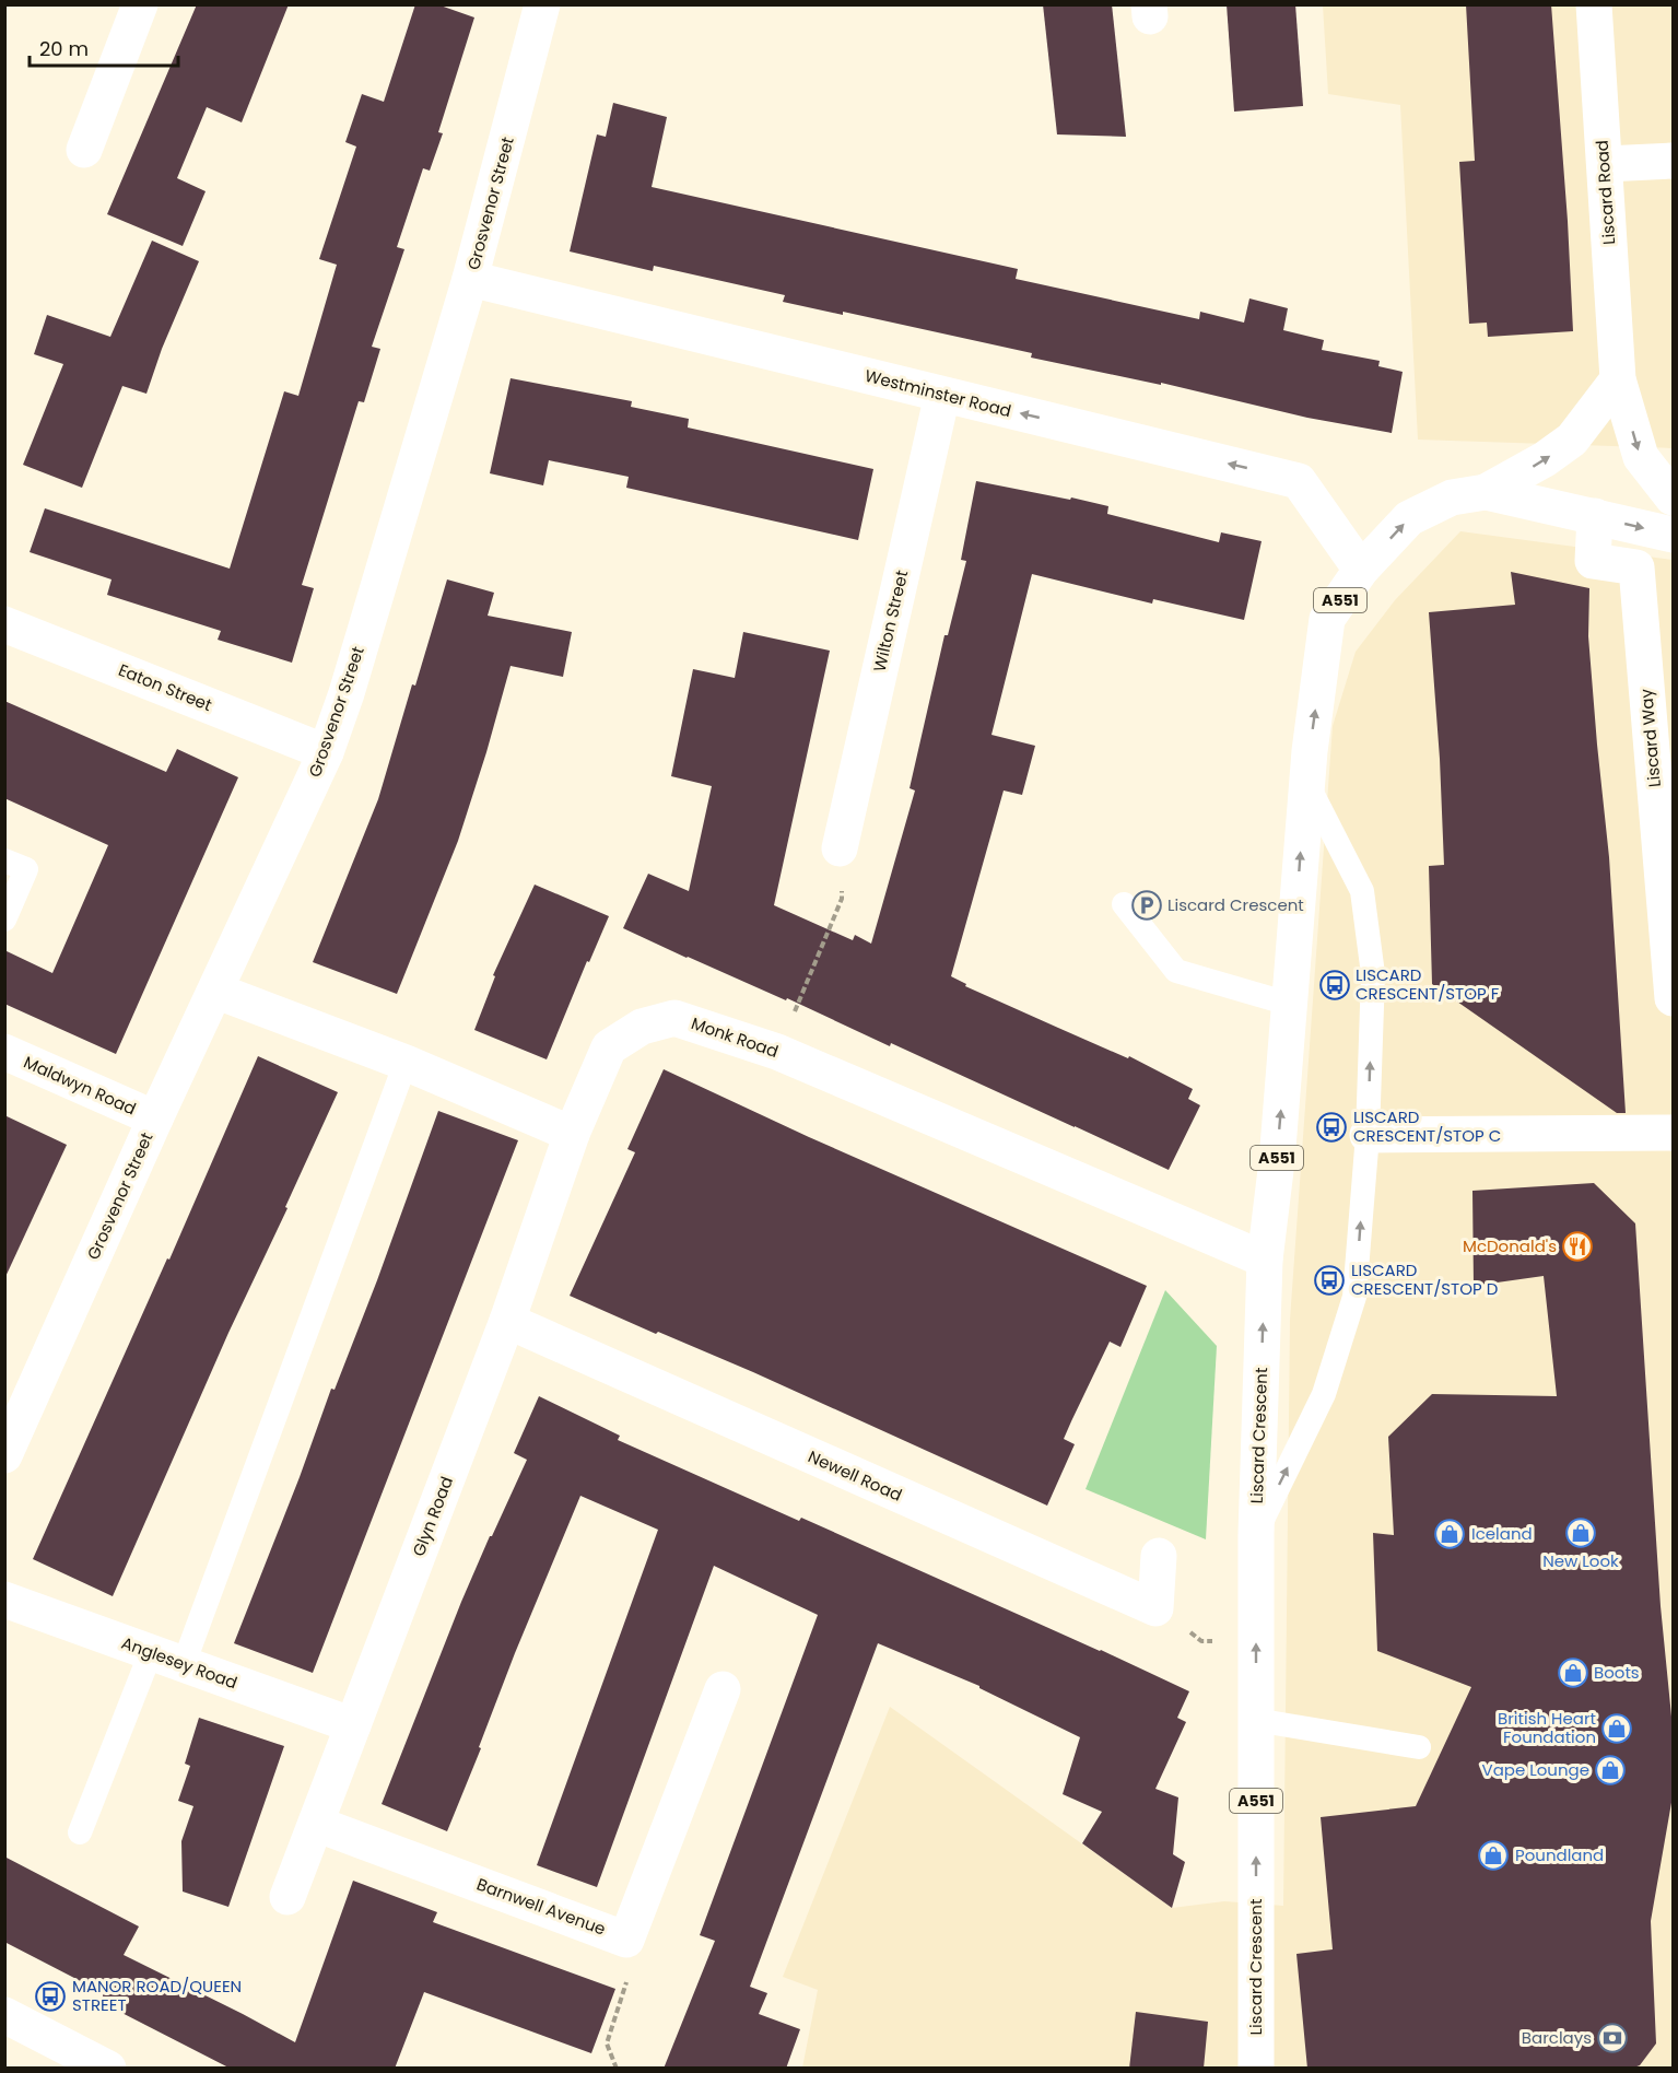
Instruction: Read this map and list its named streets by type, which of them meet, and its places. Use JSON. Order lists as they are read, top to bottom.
{
  "streets": {
    "street": [
      "Liscard Road",
      "Grosvenor Street",
      "Westminster Road",
      "A551",
      "Wilton Street",
      "Eaton Street",
      "Liscard Way",
      "Monk Road",
      "Maldwyn Road",
      "Liscard Crescent",
      "Newell Road",
      "Glyn Road",
      "Anglesey Road",
      "Barnwell Avenue"
    ]
  },
  "crossings": [
    ["Liscard Road", "A551"],
    ["Grosvenor Street", "Westminster Road"],
    ["Grosvenor Street", "Eaton Street"],
    ["Grosvenor Street", "Maldwyn Road"],
    ["Westminster Road", "Wilton Street"],
    ["Westminster Road", "Liscard Crescent"],
    ["A551", "Liscard Way"],
    ["A551", "Liscard Crescent"],
    ["Liscard Way", "Liscard Crescent"],
    ["Monk Road", "Liscard Crescent"],
    ["Monk Road", "Glyn Road"],
    ["Newell Road", "Glyn Road"],
    ["Glyn Road", "Anglesey Road"],
    ["Glyn Road", "Barnwell Avenue"]
  ],
  "one_way": ["Westminster Road", "Liscard Crescent"],
  "places": {
    "parking": ["Liscard Crescent"],
    "bus stop": [
      "LISCARD CRESCENT/STOP F",
      "LISCARD CRESCENT/STOP C",
      "LISCARD CRESCENT/STOP D",
      "MANOR ROAD/QUEEN STREET"
    ],
    "restaurant": ["McDonald's"],
    "shop": [
      "New Look",
      "Iceland",
      "Boots",
      "British Heart Foundation",
      "Vape Lounge",
      "Poundland"
    ],
    "bank": ["Barclays"]
  },
  "scale_bar": "20 m"
}
